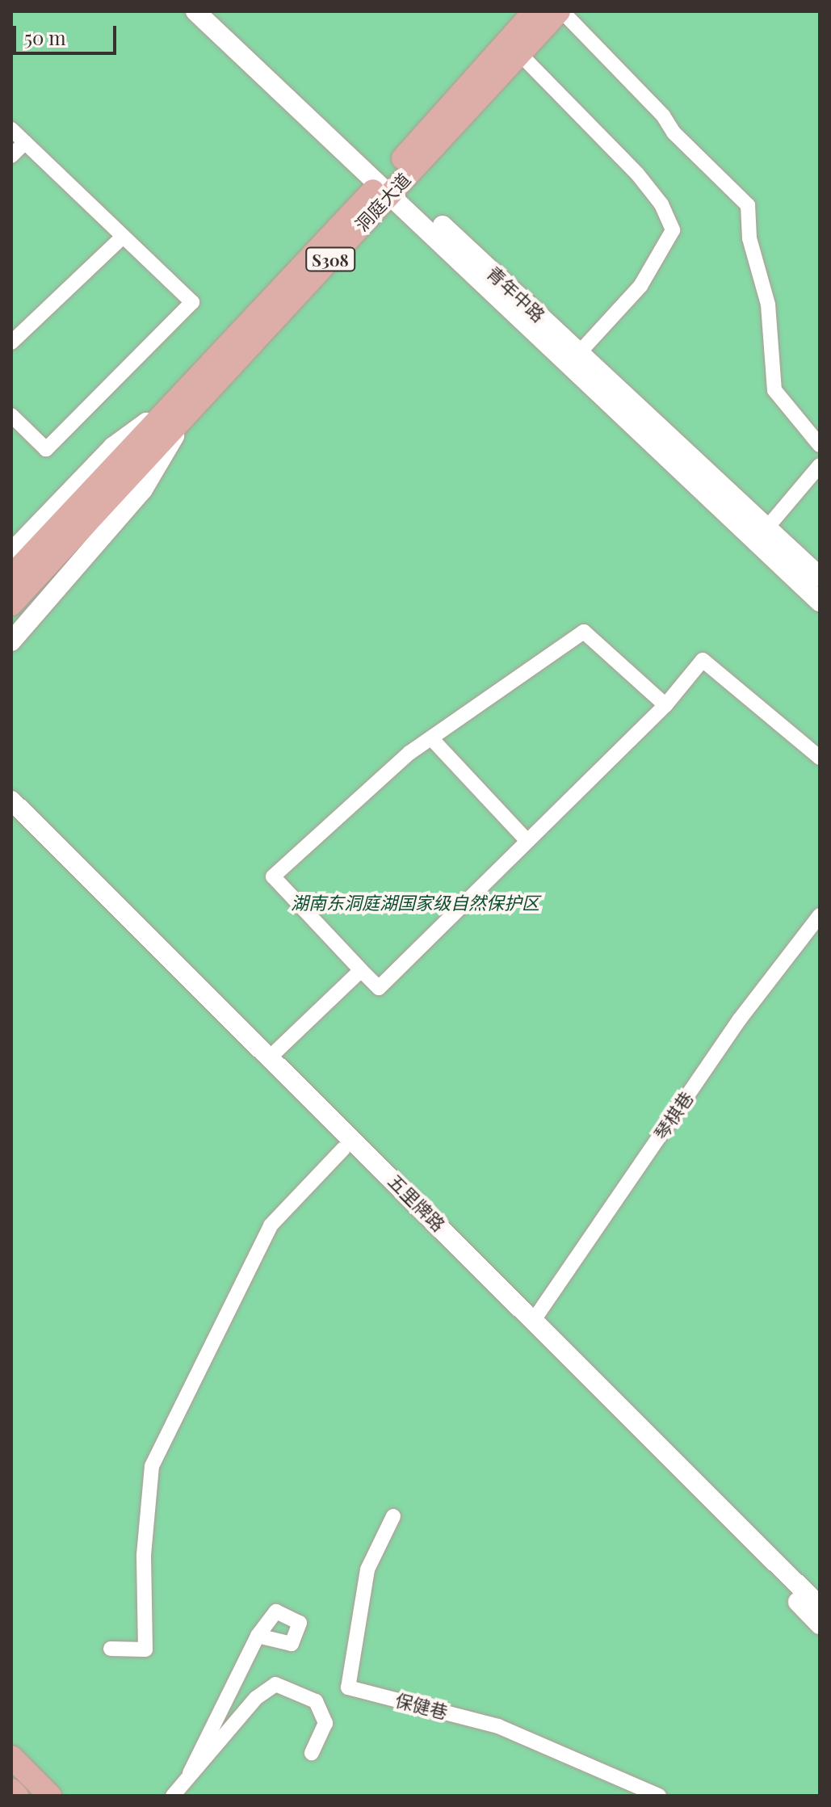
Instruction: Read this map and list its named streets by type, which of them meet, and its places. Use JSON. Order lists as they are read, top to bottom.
{
  "streets": {
    "main road": [
      "洞庭大道",
      "S308",
      "青年中路",
      "五里牌路"
    ],
    "street": ["琴棋巷", "保健巷"]
  },
  "crossings": [
    ["洞庭大道", "青年中路"],
    ["琴棋巷", "五里牌路"]
  ],
  "parks": ["湖南东洞庭湖国家级自然保护区"],
  "scale_bar": "50 m"
}
